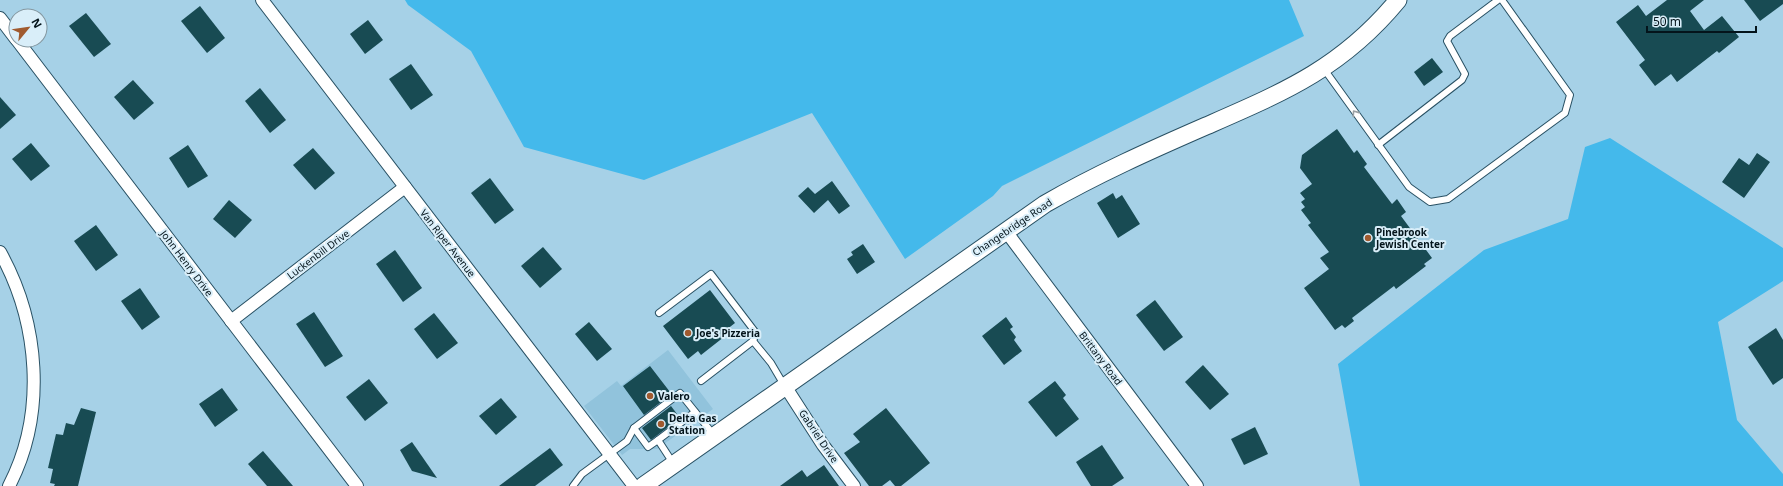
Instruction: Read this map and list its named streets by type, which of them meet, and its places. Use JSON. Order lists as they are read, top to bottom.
{
  "streets": {
    "main road": ["Changebridge Road"],
    "street": [
      "Van Riper Avenue",
      "Luckenbill Drive",
      "John Henry Drive",
      "Brittany Road",
      "Gabriel Drive"
    ]
  },
  "crossings": [
    ["Changebridge Road", "Brittany Road"],
    ["Changebridge Road", "Gabriel Drive"],
    ["Van Riper Avenue", "Luckenbill Drive"],
    ["Luckenbill Drive", "John Henry Drive"]
  ],
  "places": [
    "Pinebrook Jewish Center",
    "Joe's Pizzeria",
    "Valero",
    "Delta Gas Station"
  ],
  "scale_bar": "50 m",
  "north": "top right"
}
